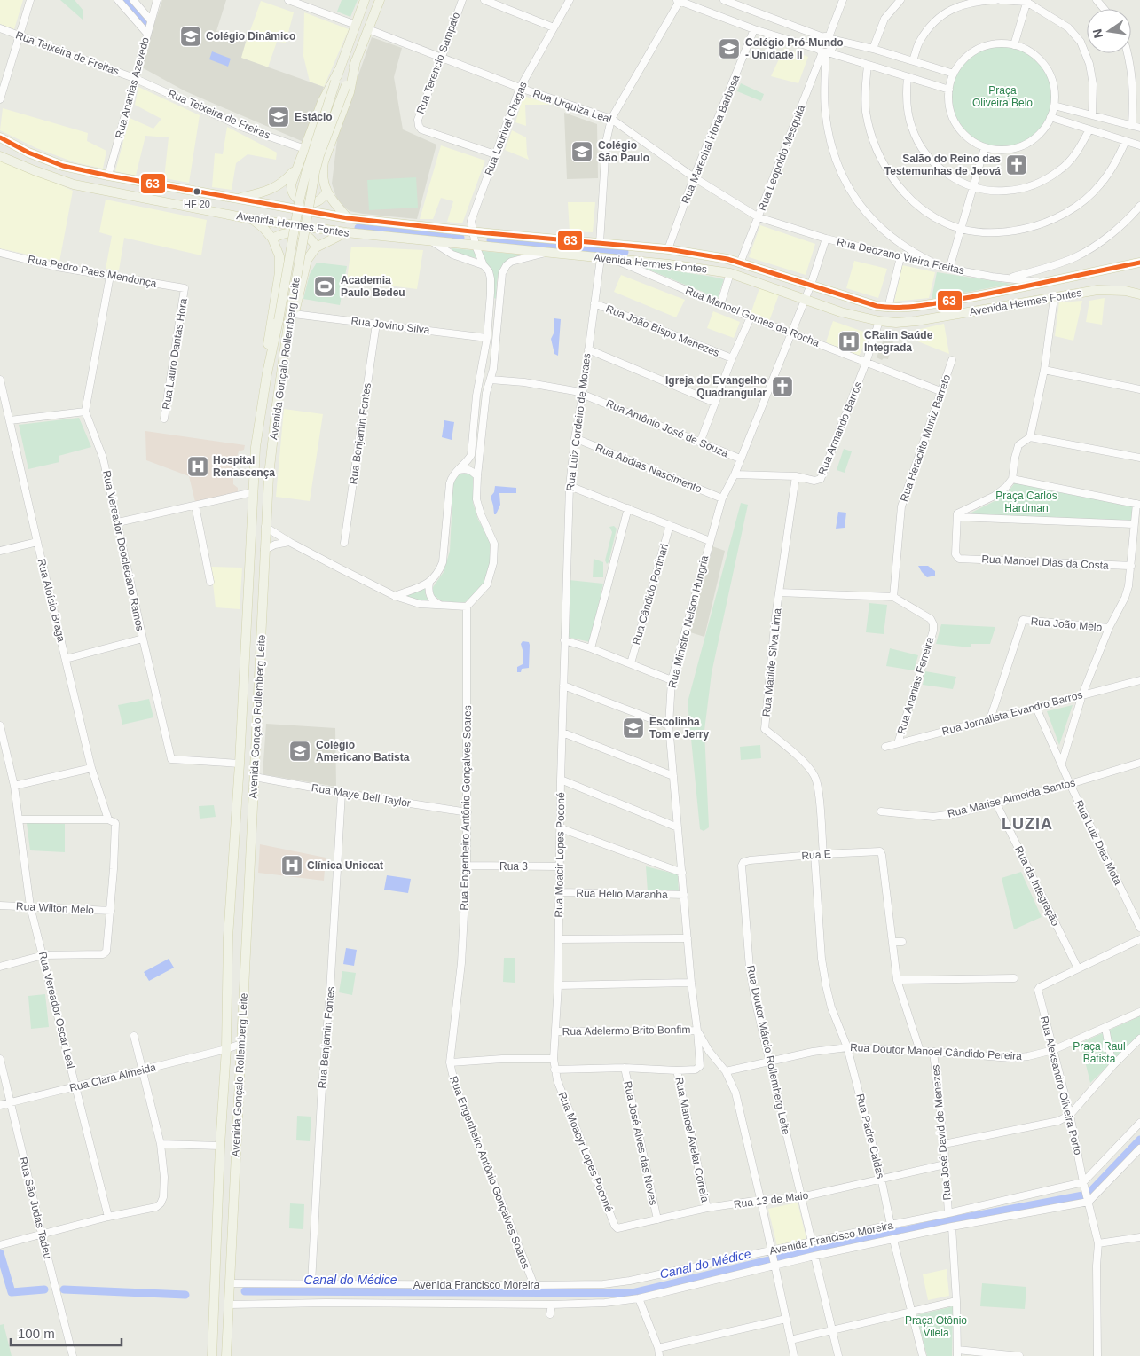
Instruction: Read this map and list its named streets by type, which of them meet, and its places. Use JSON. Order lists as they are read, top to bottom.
{
  "streets": {
    "main road": ["Avenida Hermes Fontes", "Avenida Gonçalo Rollemberg Leite"],
    "street": [
      "Rua Teixeira de Freitas",
      "Rua Terencio Sampaio",
      "Rua Ananias Azevedo",
      "Rua Urquiza Leal",
      "Rua Teixeira de Freiras",
      "Rua Lourival Chagas",
      "Rua Marechal Horta Barbosa",
      "Rua Leopoldo Mesquita",
      "Rua Deozano Vieira Freitas",
      "Rua Pedro Paes Mendonça",
      "Rua Manoel Gomes da Rocha",
      "Rua Jovino Silva",
      "Rua João Bispo Menezes",
      "Rua Lauro Dantas Hora",
      "Rua Luiz Cordeiro de Moraes",
      "Rua Antônio José de Souza",
      "Rua Armando Barros",
      "Rua Benjamin Fontes",
      "Rua Heraclito Muniz Barreto",
      "Rua Abdias Nascimento",
      "Rua Vereador Deocleciano Ramos",
      "Rua Manoel Dias da Costa",
      "Rua Cândido Portinari",
      "Rua Aloísio Braga",
      "Rua Ministro Nelson Hungria",
      "Rua João Melo",
      "Rua Matilde Silva Lima",
      "Rua Ananias Ferreira",
      "Rua Jornalista Evandro Barros",
      "Rua Maye Bell Taylor",
      "Rua Marise Almeida Santos",
      "Rua Engenheiro Antônio Gonçalves Soares",
      "Rua Luiz Dias Mota",
      "Rua Moacir Lopes Poconé",
      "Rua E",
      "Rua 3",
      "Rua da Integração",
      "Rua Hélio Maranha",
      "Rua Wilton Melo",
      "Rua Vereador Oscar Leal",
      "Rua Adelermo Brito Bonfim",
      "Rua Doutor Márcio Rollemberg Leite",
      "Rua Doutor Manoel Cândido Pereira",
      "Rua Clara Almeida",
      "Rua Alexsandro Oliveira Porto",
      "Rua José David de Menezes",
      "Rua Padre Caldas",
      "Rua Manoel Avelar Correia",
      "Rua José Alves das Neves",
      "Rua Moacyr Lopes Poconé",
      "Rua 13 de Maio",
      "Rua São Judas Tadeu",
      "Avenida Francisco Moreira"
    ]
  },
  "crossings": [
    ["Rua Teixeira de Freitas", "Rua Ananias Azevedo"],
    ["Rua Teixeira de Freitas", "Rua Teixeira de Freiras"],
    ["Rua Terencio Sampaio", "Rua Urquiza Leal"],
    ["Rua Terencio Sampaio", "Rua Lourival Chagas"],
    ["Rua Ananias Azevedo", "Rua Teixeira de Freiras"],
    ["Rua Ananias Azevedo", "Avenida Hermes Fontes"],
    ["Rua Urquiza Leal", "Rua Lourival Chagas"],
    ["Rua Urquiza Leal", "Rua Marechal Horta Barbosa"],
    ["Rua Urquiza Leal", "Rua Leopoldo Mesquita"],
    ["Rua Urquiza Leal", "Rua Deozano Vieira Freitas"],
    ["Rua Lourival Chagas", "Avenida Hermes Fontes"],
    ["Rua Lourival Chagas", "Rua Jovino Silva"],
    ["Rua Marechal Horta Barbosa", "Avenida Hermes Fontes"],
    ["Rua Leopoldo Mesquita", "Avenida Hermes Fontes"],
    ["Rua Leopoldo Mesquita", "Rua Deozano Vieira Freitas"],
    ["Avenida Hermes Fontes", "Rua Deozano Vieira Freitas"],
    ["Avenida Hermes Fontes", "Rua Manoel Gomes da Rocha"],
    ["Avenida Hermes Fontes", "Rua Luiz Cordeiro de Moraes"],
    ["Avenida Hermes Fontes", "Rua Armando Barros"],
    ["Avenida Hermes Fontes", "Rua Ministro Nelson Hungria"],
    ["Rua Deozano Vieira Freitas", "Rua Ministro Nelson Hungria"],
    ["Rua Pedro Paes Mendonça", "Rua Lauro Dantas Hora"],
    ["Rua Manoel Gomes da Rocha", "Rua Armando Barros"],
    ["Rua Manoel Gomes da Rocha", "Rua Heraclito Muniz Barreto"],
    ["Rua Manoel Gomes da Rocha", "Rua Ministro Nelson Hungria"],
    ["Rua Jovino Silva", "Rua Benjamin Fontes"],
    ["Rua João Bispo Menezes", "Rua Luiz Cordeiro de Moraes"],
    ["Avenida Gonçalo Rollemberg Leite", "Rua Vereador Deocleciano Ramos"],
    ["Avenida Gonçalo Rollemberg Leite", "Rua Maye Bell Taylor"],
    ["Avenida Gonçalo Rollemberg Leite", "Rua Clara Almeida"],
    ["Avenida Gonçalo Rollemberg Leite", "Avenida Francisco Moreira"],
    ["Rua Luiz Cordeiro de Moraes", "Rua Antônio José de Souza"],
    ["Rua Luiz Cordeiro de Moraes", "Rua Abdias Nascimento"],
    ["Rua Luiz Cordeiro de Moraes", "Rua Moacir Lopes Poconé"],
    ["Rua Antônio José de Souza", "Rua Ministro Nelson Hungria"],
    ["Rua Armando Barros", "Rua Ministro Nelson Hungria"],
    ["Rua Armando Barros", "Rua Matilde Silva Lima"],
    ["Rua Benjamin Fontes", "Rua Maye Bell Taylor"],
    ["Rua Benjamin Fontes", "Avenida Francisco Moreira"],
    ["Rua Heraclito Muniz Barreto", "Rua Ananias Ferreira"],
    ["Rua Abdias Nascimento", "Rua Ministro Nelson Hungria"],
    ["Rua Aloísio Braga", "Rua Wilton Melo"],
    ["Rua Aloísio Braga", "Rua Vereador Oscar Leal"],
    ["Rua Ministro Nelson Hungria", "Rua Hélio Maranha"],
    ["Rua Ministro Nelson Hungria", "Rua Adelermo Brito Bonfim"],
    ["Rua Ministro Nelson Hungria", "Rua Doutor Manoel Cândido Pereira"],
    ["Rua Ministro Nelson Hungria", "Rua Manoel Avelar Correia"],
    ["Rua Ministro Nelson Hungria", "Rua 13 de Maio"],
    ["Rua Ministro Nelson Hungria", "Avenida Francisco Moreira"],
    ["Rua João Melo", "Rua Jornalista Evandro Barros"],
    ["Rua Matilde Silva Lima", "Rua E"],
    ["Rua Ananias Ferreira", "Rua Jornalista Evandro Barros"],
    ["Rua Jornalista Evandro Barros", "Rua Luiz Dias Mota"],
    ["Rua Maye Bell Taylor", "Rua Engenheiro Antônio Gonçalves Soares"],
    ["Rua Marise Almeida Santos", "Rua Luiz Dias Mota"],
    ["Rua Marise Almeida Santos", "Rua da Integração"],
    ["Rua Engenheiro Antônio Gonçalves Soares", "Rua 3"],
    ["Rua Engenheiro Antônio Gonçalves Soares", "Avenida Francisco Moreira"],
    ["Rua Moacir Lopes Poconé", "Rua 3"],
    ["Rua Moacir Lopes Poconé", "Rua Hélio Maranha"],
    ["Rua Moacir Lopes Poconé", "Rua Adelermo Brito Bonfim"],
    ["Rua Moacir Lopes Poconé", "Rua Moacyr Lopes Poconé"],
    ["Rua E", "Rua Doutor Márcio Rollemberg Leite"],
    ["Rua E", "Rua Padre Caldas"],
    ["Rua da Integração", "Rua Alexsandro Oliveira Porto"],
    ["Rua Wilton Melo", "Rua Vereador Oscar Leal"],
    ["Rua Vereador Oscar Leal", "Rua Clara Almeida"],
    ["Rua Doutor Márcio Rollemberg Leite", "Rua Doutor Manoel Cândido Pereira"],
    ["Rua Doutor Márcio Rollemberg Leite", "Rua 13 de Maio"],
    ["Rua Doutor Márcio Rollemberg Leite", "Avenida Francisco Moreira"],
    ["Rua Doutor Manoel Cândido Pereira", "Rua Alexsandro Oliveira Porto"],
    ["Rua Doutor Manoel Cândido Pereira", "Rua José David de Menezes"],
    ["Rua Doutor Manoel Cândido Pereira", "Rua Padre Caldas"],
    ["Rua Clara Almeida", "Rua São Judas Tadeu"],
    ["Rua Alexsandro Oliveira Porto", "Avenida Francisco Moreira"],
    ["Rua José David de Menezes", "Rua 13 de Maio"],
    ["Rua José David de Menezes", "Avenida Francisco Moreira"],
    ["Rua Padre Caldas", "Rua 13 de Maio"],
    ["Rua Padre Caldas", "Avenida Francisco Moreira"],
    ["Rua Manoel Avelar Correia", "Rua 13 de Maio"],
    ["Rua José Alves das Neves", "Rua 13 de Maio"],
    ["Rua Moacyr Lopes Poconé", "Rua 13 de Maio"]
  ],
  "districts": ["LUZIA"],
  "water": ["Canal do Médice"],
  "parks": [
    "Praça Oliveira Belo",
    "Praça Carlos Hardman",
    "Praça Raul Batista",
    "Praça Otônio Vilela"
  ],
  "places": {
    "school or university": [
      "Colégio Dinâmico",
      "Colégio Pró-Mundo - Unidade II",
      "Estácio",
      "Colégio São Paulo",
      "Escolinha Tom e Jerry",
      "Colégio Americano Batista"
    ],
    "church": ["Salão do Reino das Testemunhas de Jeová", "Igreja do Evangelho Quadrangular"],
    "other": ["HF 20"],
    "sports": ["Academia Paulo Bedeu"],
    "hospital": ["CRalin Saúde Integrada", "Hospital Renascença", "Clínica Uniccat"]
  },
  "lines": ["transit line 63"],
  "scale_bar": "100 m",
  "north": "left"
}
